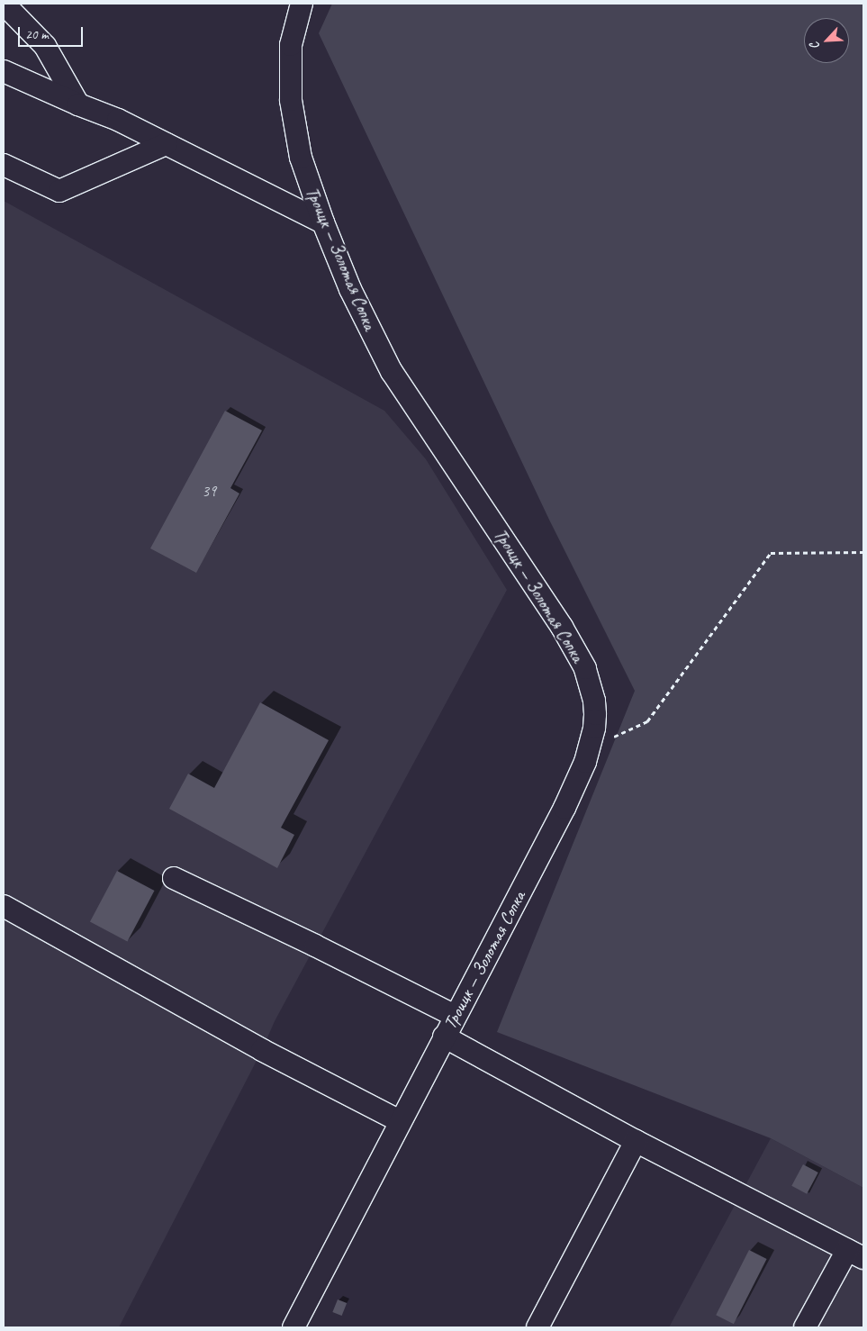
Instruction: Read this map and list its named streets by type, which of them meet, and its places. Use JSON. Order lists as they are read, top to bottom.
{
  "streets": {
    "street": ["Троицк — Золотая Сопка"]
  },
  "house_numbers": ["39"],
  "scale_bar": "20 m",
  "north": "bottom left"
}
